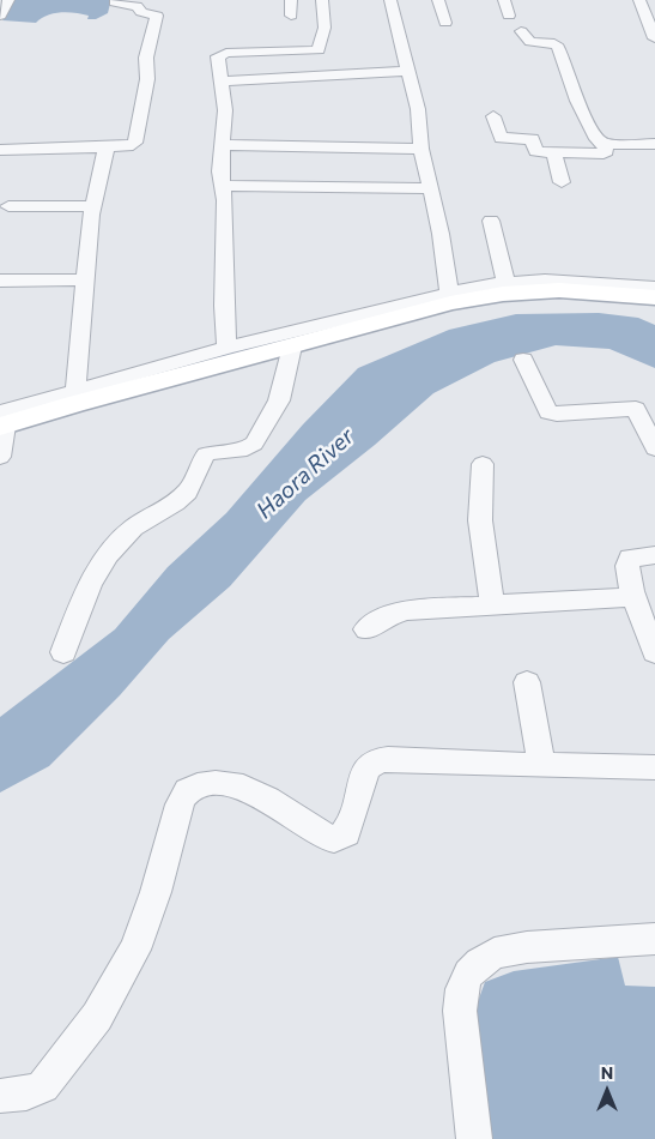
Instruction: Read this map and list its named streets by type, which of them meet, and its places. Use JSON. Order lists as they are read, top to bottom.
{
  "water": ["Haora River"],
  "north": "top"
}
